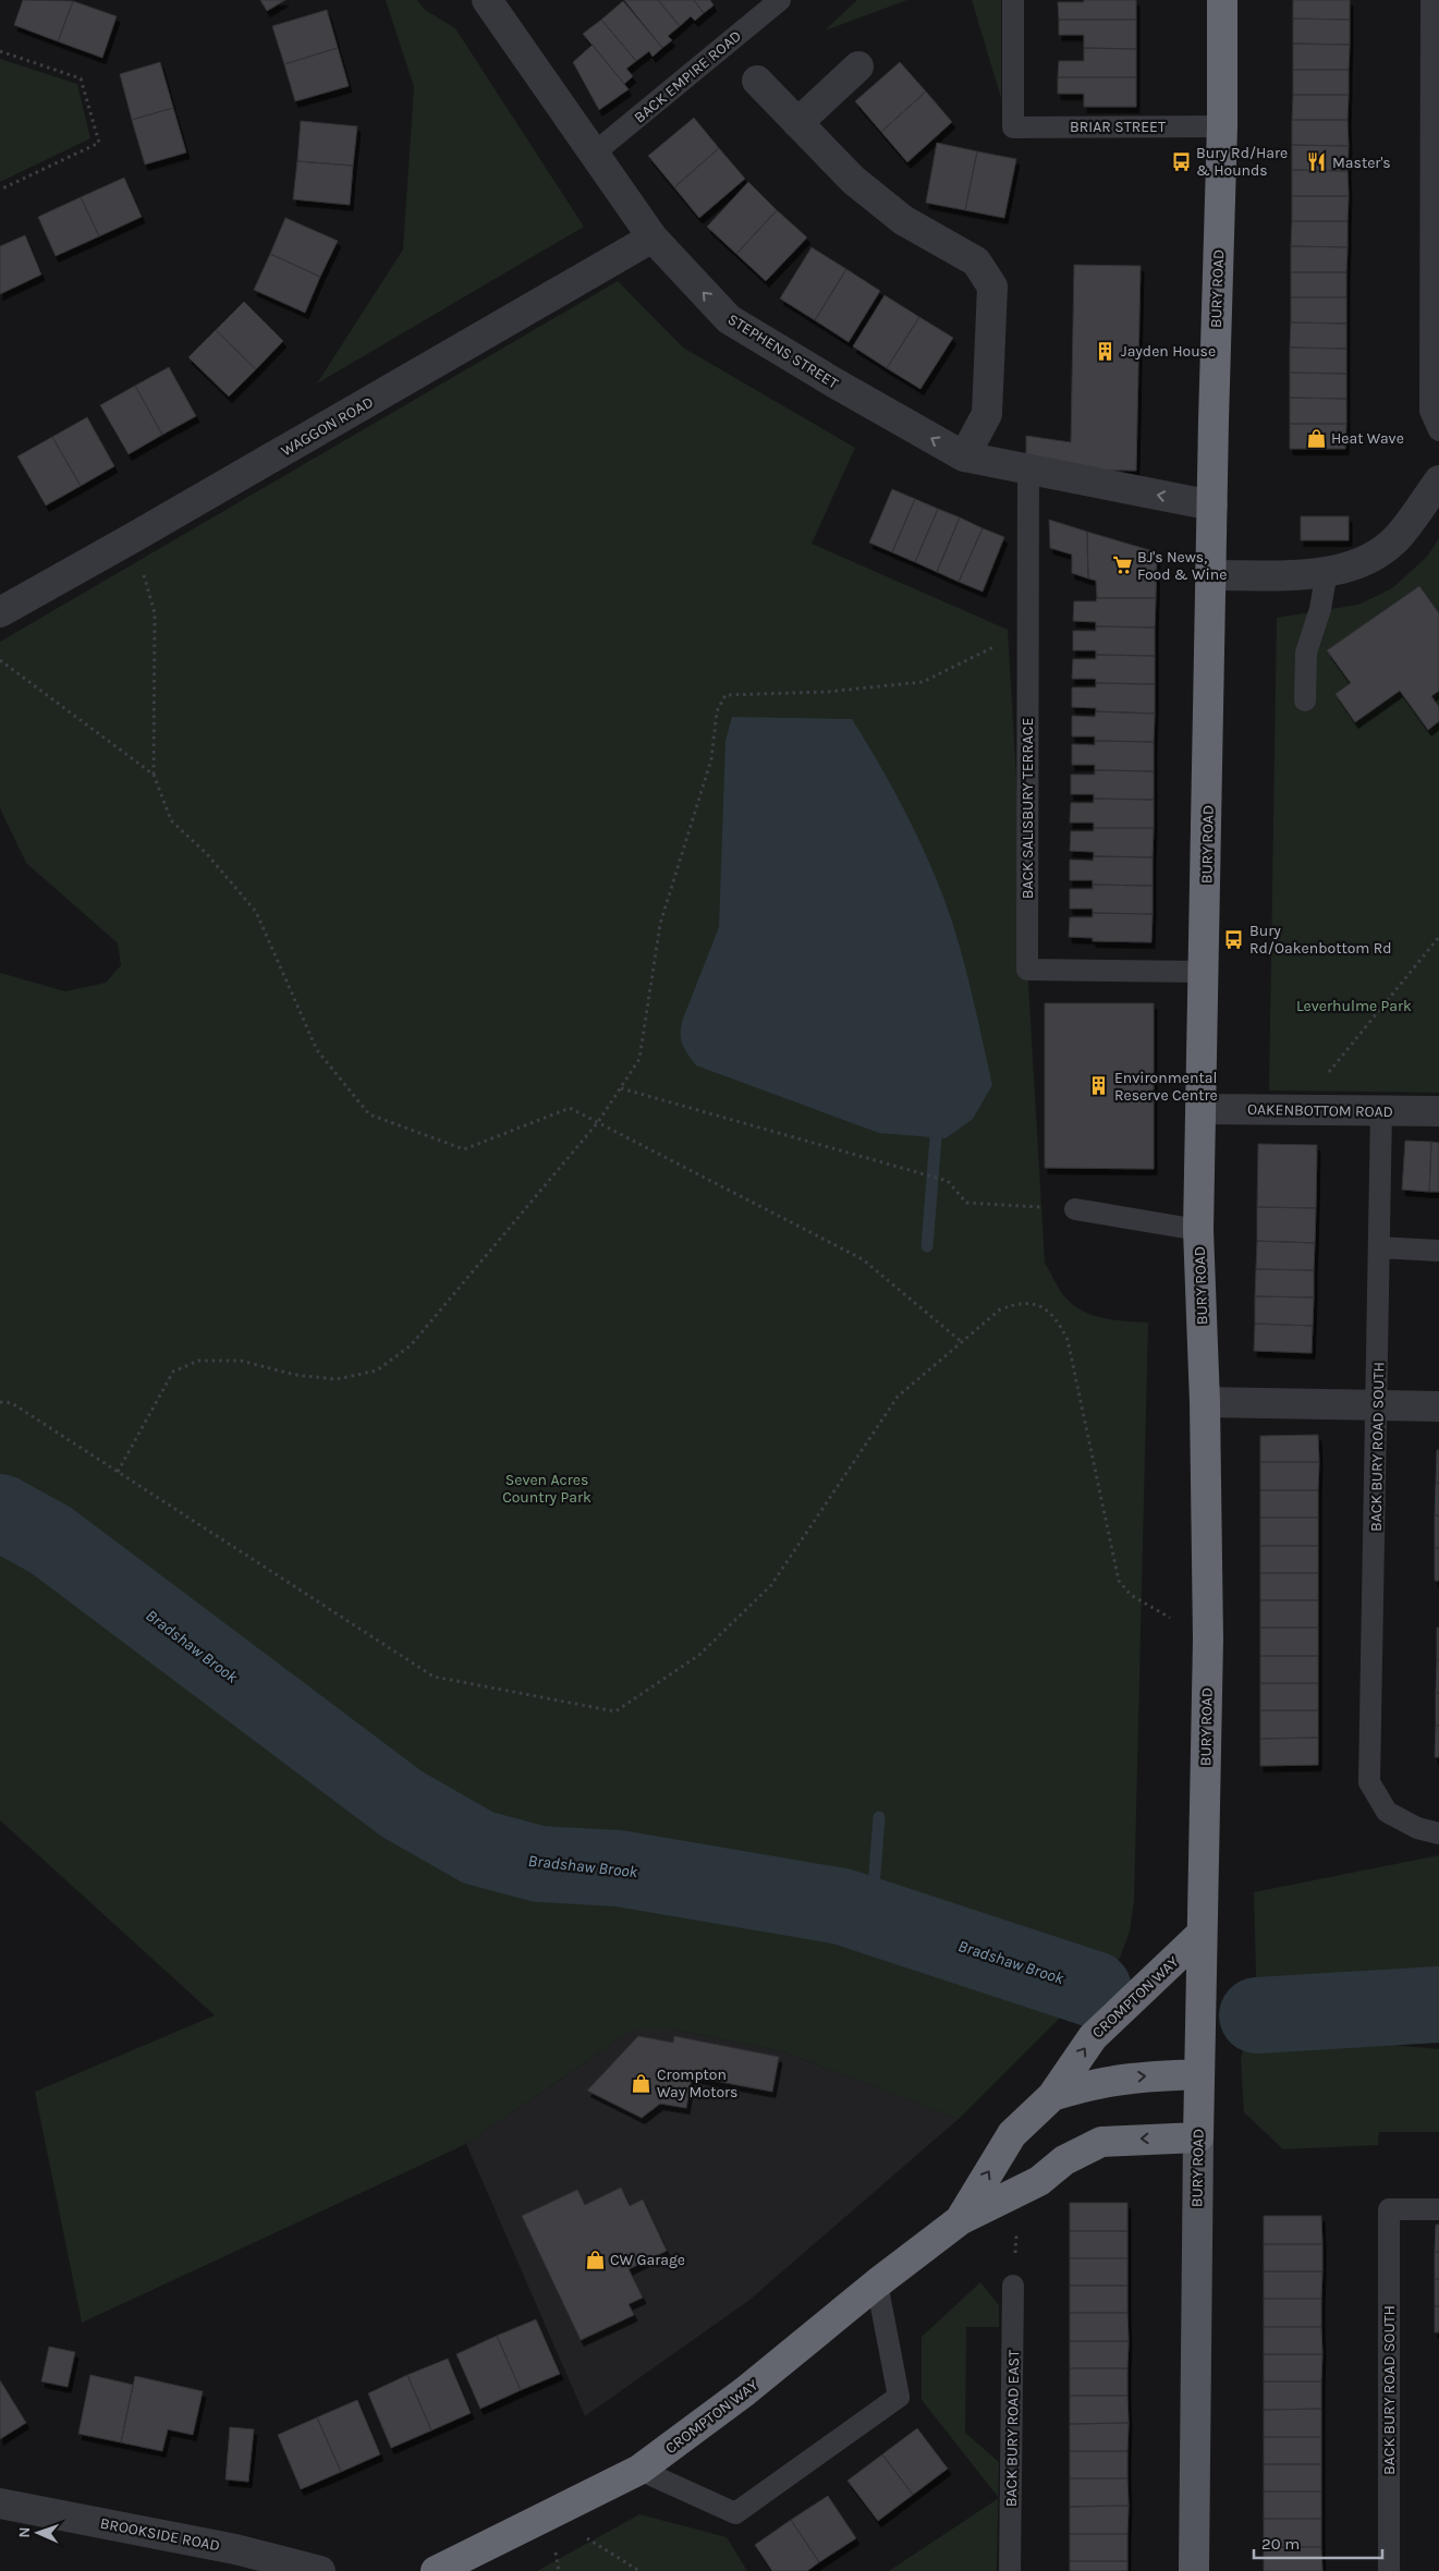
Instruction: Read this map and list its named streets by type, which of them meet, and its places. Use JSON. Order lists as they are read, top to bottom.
{
  "streets": {
    "highway": ["BURY ROAD", "CROMPTON WAY"],
    "street": [
      "STEPHENS STREET",
      "WAGGON ROAD",
      "OAKENBOTTOM ROAD",
      "BROOKSIDE ROAD"
    ],
    "lane": [
      "BACK EMPIRE ROAD",
      "BRIAR STREET",
      "BACK SALISBURY TERRACE",
      "BACK BURY ROAD SOUTH",
      "BACK BURY ROAD EAST"
    ]
  },
  "crossings": [
    ["BACK EMPIRE ROAD", "STEPHENS STREET"],
    ["BRIAR STREET", "BURY ROAD"],
    ["BURY ROAD", "STEPHENS STREET"],
    ["BURY ROAD", "BACK SALISBURY TERRACE"],
    ["BURY ROAD", "OAKENBOTTOM ROAD"],
    ["BURY ROAD", "CROMPTON WAY"],
    ["STEPHENS STREET", "WAGGON ROAD"],
    ["STEPHENS STREET", "BACK SALISBURY TERRACE"],
    ["OAKENBOTTOM ROAD", "BACK BURY ROAD SOUTH"]
  ],
  "one_way": ["STEPHENS STREET"],
  "water": ["Bradshaw Brook"],
  "parks": ["Leverhulme Park", "Seven Acres Country Park"],
  "places": {
    "bus stop": ["Bury Rd/Hare & Hounds", "Bury Rd/Oakenbottom Rd"],
    "restaurant": ["Master's"],
    "building": ["Jayden House", "Environmental Reserve Centre"],
    "shop": ["Heat Wave", "Crompton Way Motors", "CW Garage"],
    "supermarket": ["BJ's News, Food & Wine"]
  },
  "scale_bar": "20 m",
  "north": "left"
}
